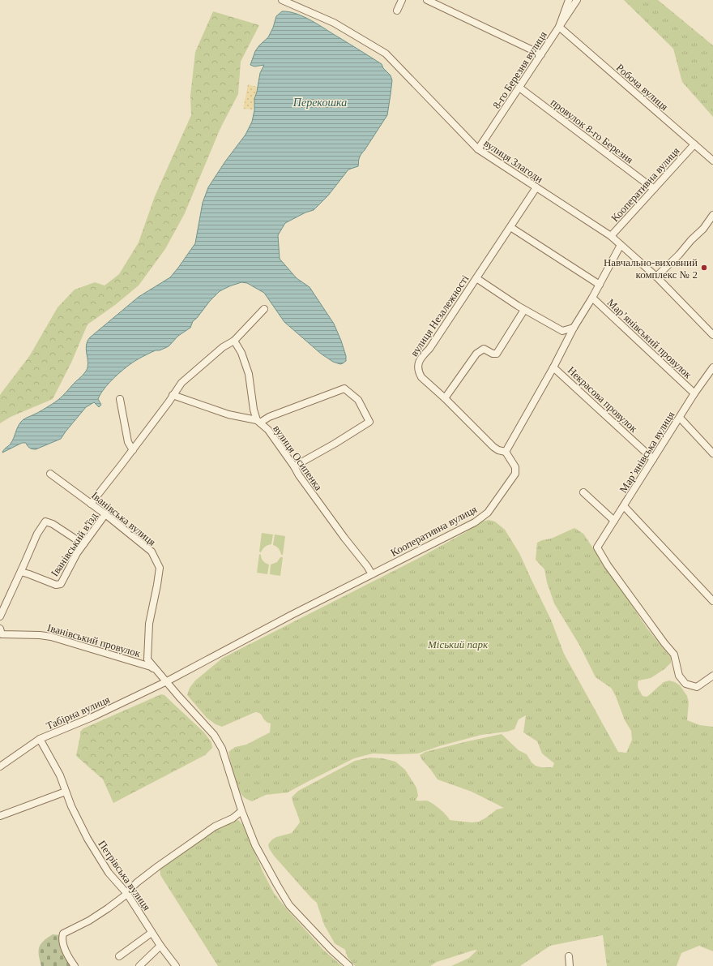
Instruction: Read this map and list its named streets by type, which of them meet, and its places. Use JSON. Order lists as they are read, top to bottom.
{
  "streets": {
    "street": [
      "8-го Березня вулиця",
      "Робоча вулиця",
      "провулок 8-го Березня",
      "вулиця Злагоди",
      "Кооперативна вулиця",
      "вулиця Незалежності",
      "Мар’янівський провулок",
      "Некрасова провулок",
      "Мар’янівська вулиця",
      "вулиця Осипенка",
      "Іванівська вулиця",
      "Іванівський в'їзд",
      "Іванівський провулок",
      "Табірна вулиця",
      "Петрівська вулиця"
    ]
  },
  "crossings": [
    ["8-го Березня вулиця", "Робоча вулиця"],
    ["8-го Березня вулиця", "провулок 8-го Березня"],
    ["8-го Березня вулиця", "вулиця Злагоди"],
    ["Робоча вулиця", "Кооперативна вулиця"],
    ["провулок 8-го Березня", "Кооперативна вулиця"],
    ["вулиця Злагоди", "Кооперативна вулиця"],
    ["вулиця Злагоди", "вулиця Незалежності"],
    ["Кооперативна вулиця", "вулиця Незалежності"],
    ["Кооперативна вулиця", "вулиця Осипенка"],
    ["Кооперативна вулиця", "Іванівська вулиця"],
    ["Кооперативна вулиця", "Табірна вулиця"],
    ["Мар’янівський провулок", "Мар’янівська вулиця"],
    ["Некрасова провулок", "Мар’янівська вулиця"],
    ["Іванівська вулиця", "Іванівський в'їзд"],
    ["Іванівська вулиця", "Іванівський провулок"],
    ["Іванівська вулиця", "Табірна вулиця"],
    ["Табірна вулиця", "Петрівська вулиця"]
  ],
  "water": ["Перекошка"],
  "parks": ["Міський парк"],
  "places": ["Навчально-виховний комплекс № 2"]
}
